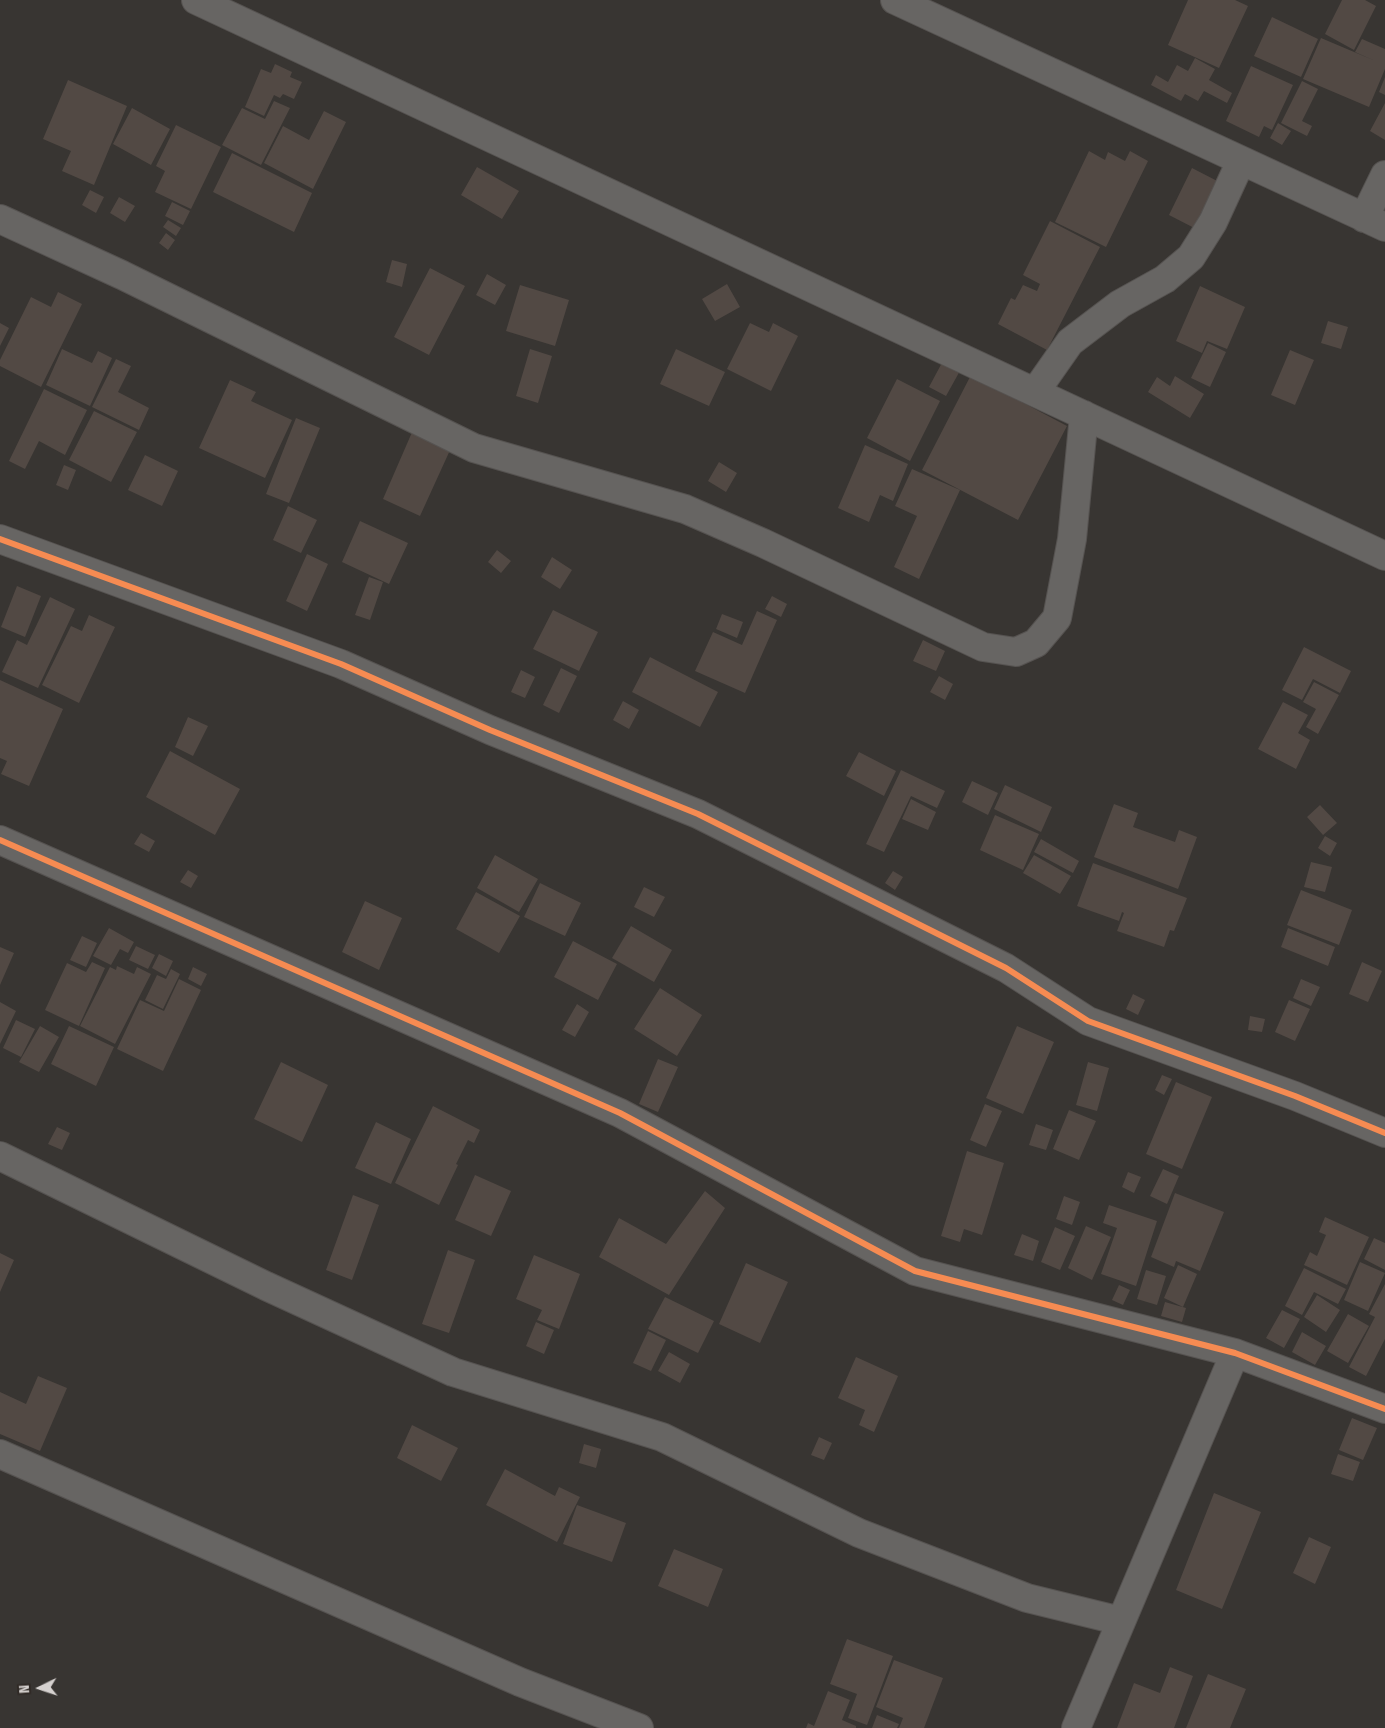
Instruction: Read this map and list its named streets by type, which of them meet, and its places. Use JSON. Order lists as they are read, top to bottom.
{
  "north": "left"
}
